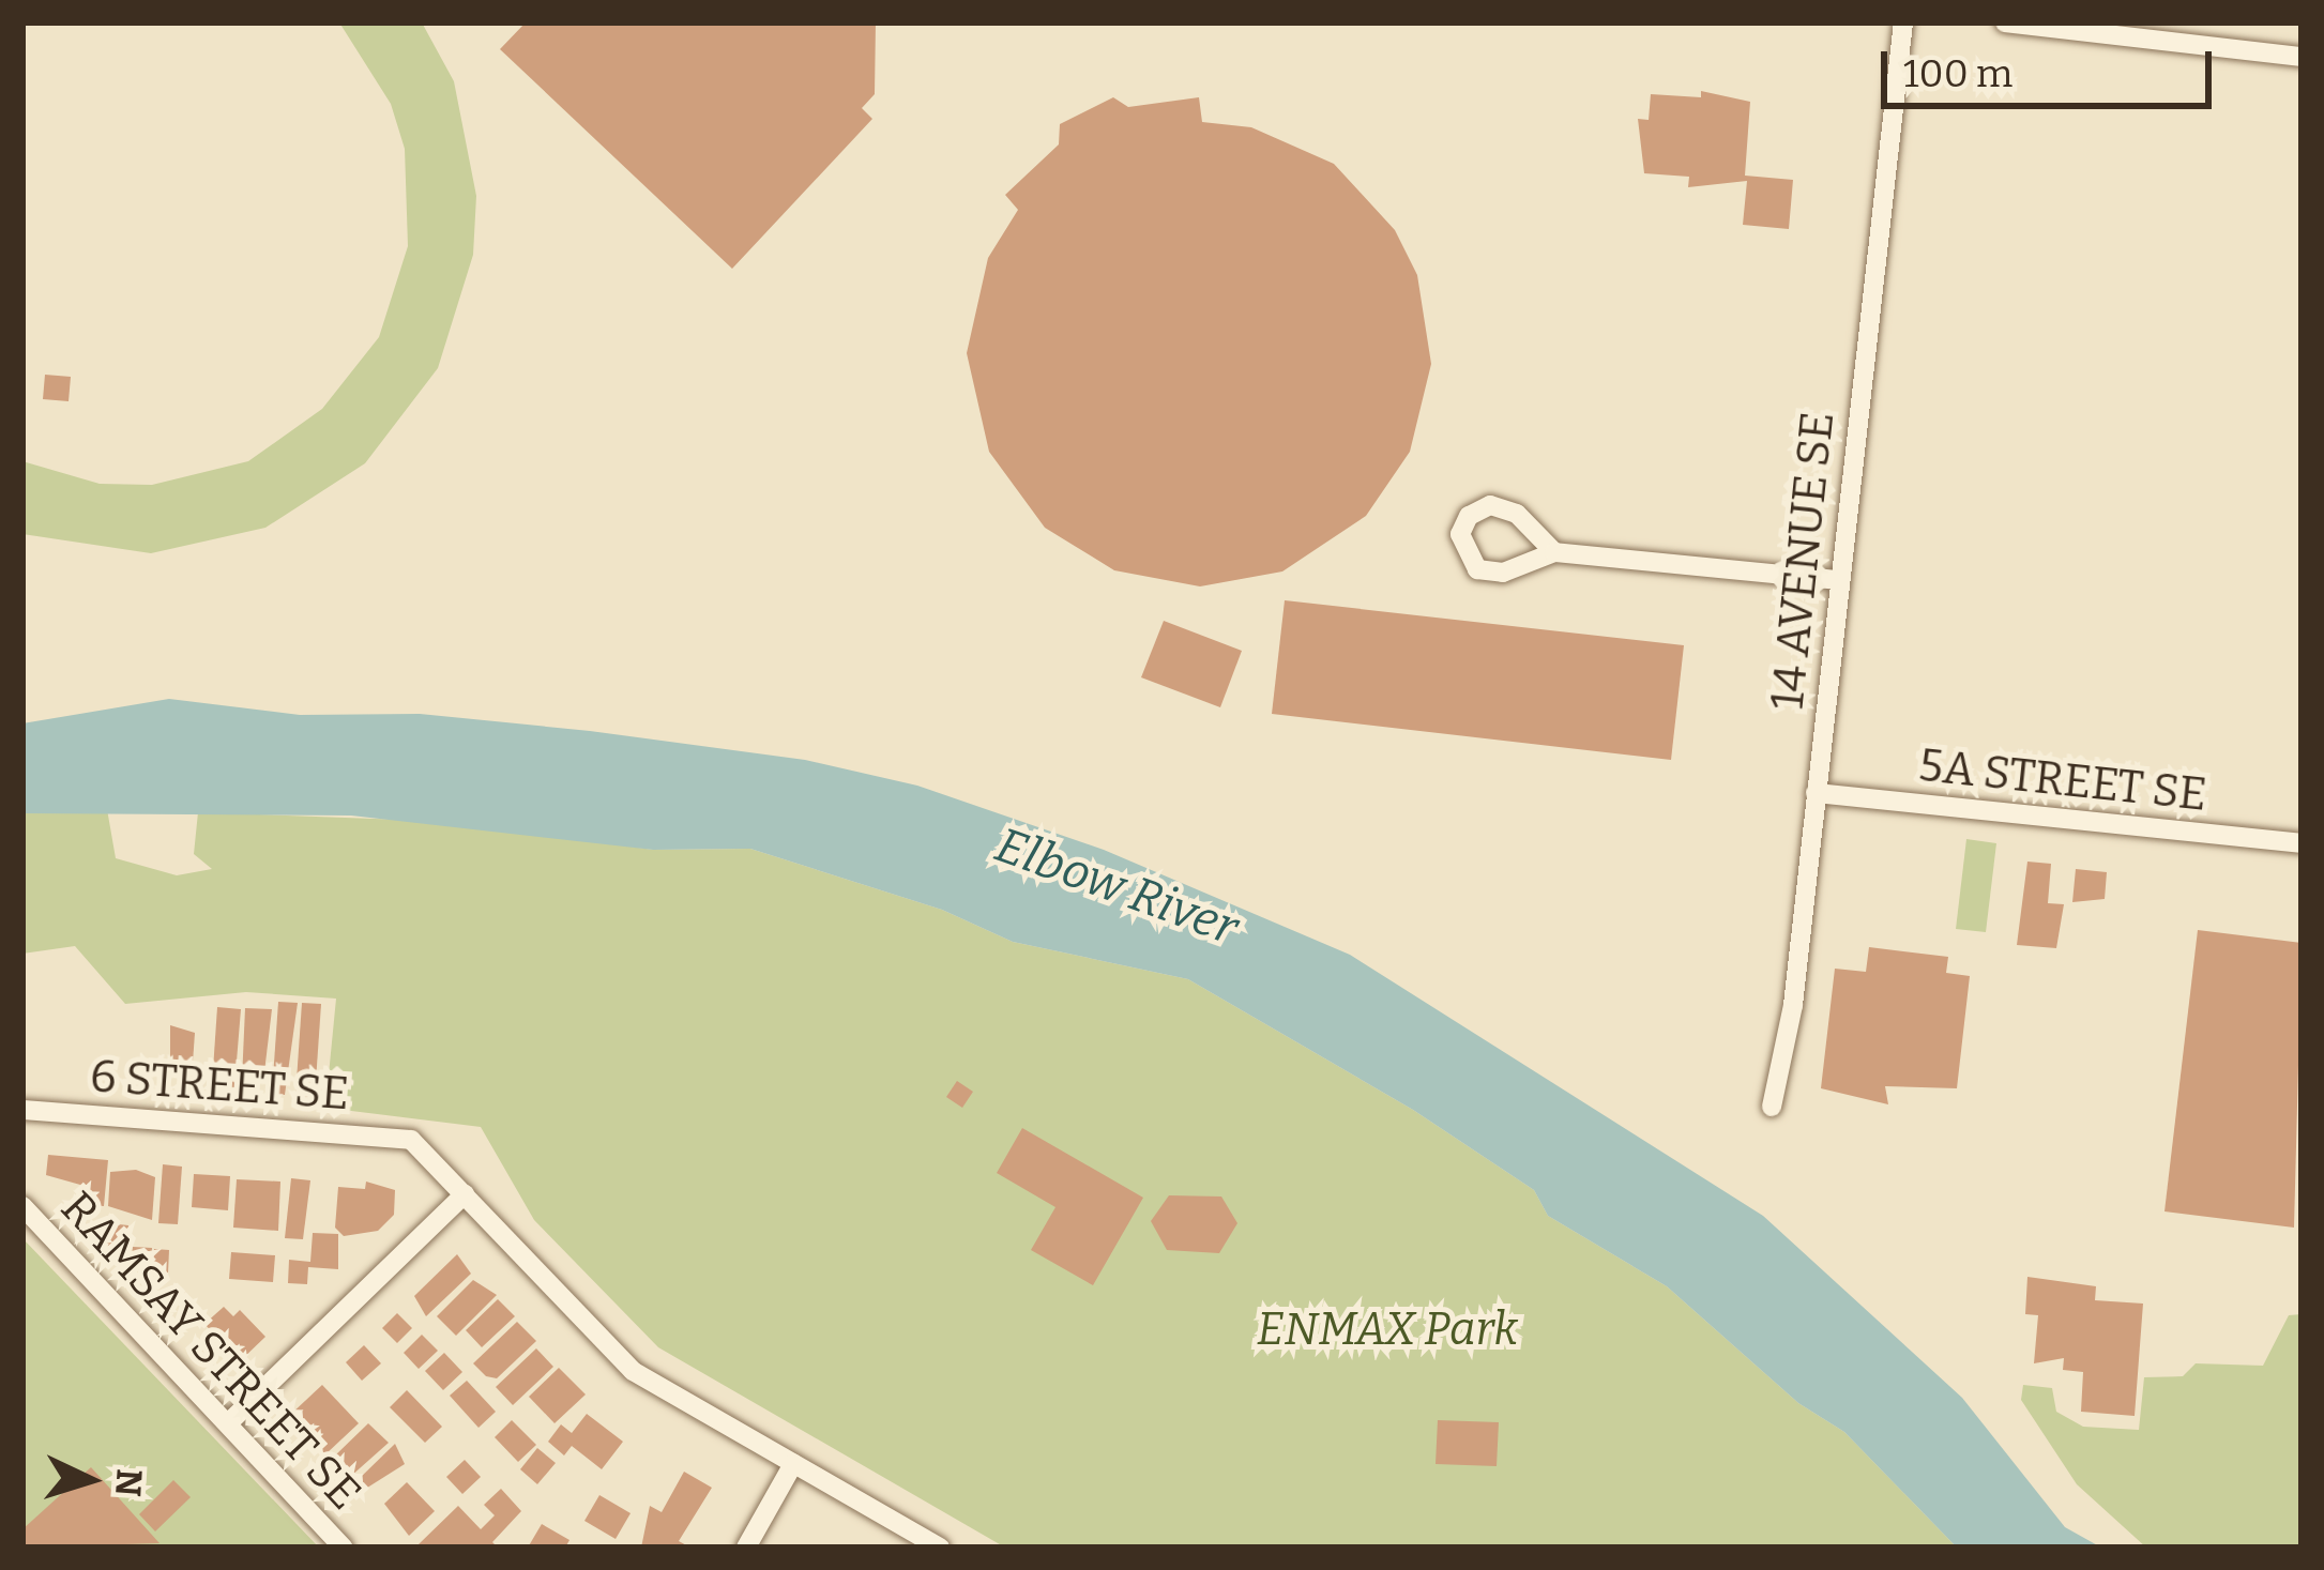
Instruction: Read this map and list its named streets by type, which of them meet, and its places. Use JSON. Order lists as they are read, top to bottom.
{
  "streets": {
    "street": [
      "14 AVENUE SE",
      "5A STREET SE",
      "6 STREET SE",
      "RAMSAY STREET SE"
    ]
  },
  "crossings": [
    ["14 AVENUE SE", "5A STREET SE"]
  ],
  "water": ["Elbow River"],
  "parks": ["ENMAX Park"],
  "scale_bar": "100 m",
  "north": "right"
}
